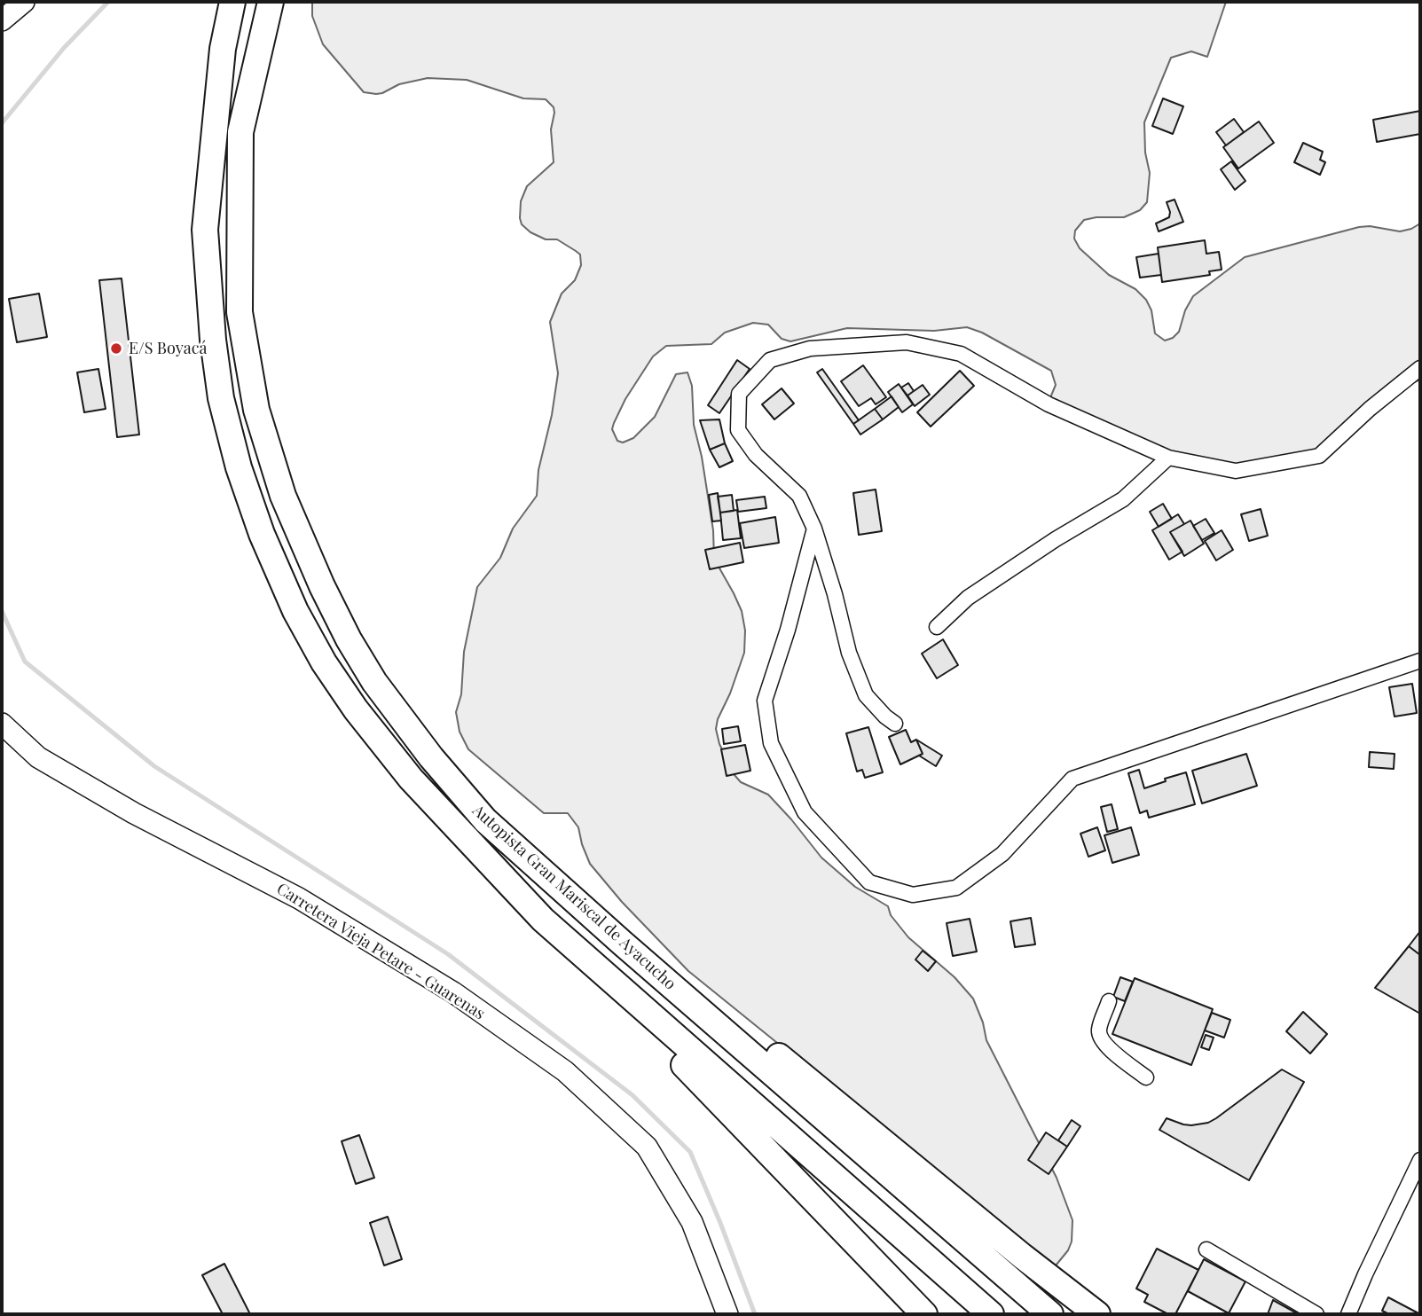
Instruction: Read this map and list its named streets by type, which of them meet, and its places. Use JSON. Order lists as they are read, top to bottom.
{
  "streets": {
    "highway": ["Autopista Gran Mariscal de Ayacucho"],
    "main road": ["Carretera Vieja Petare - Guarenas"]
  },
  "places": ["E/S Boyacá"]
}
